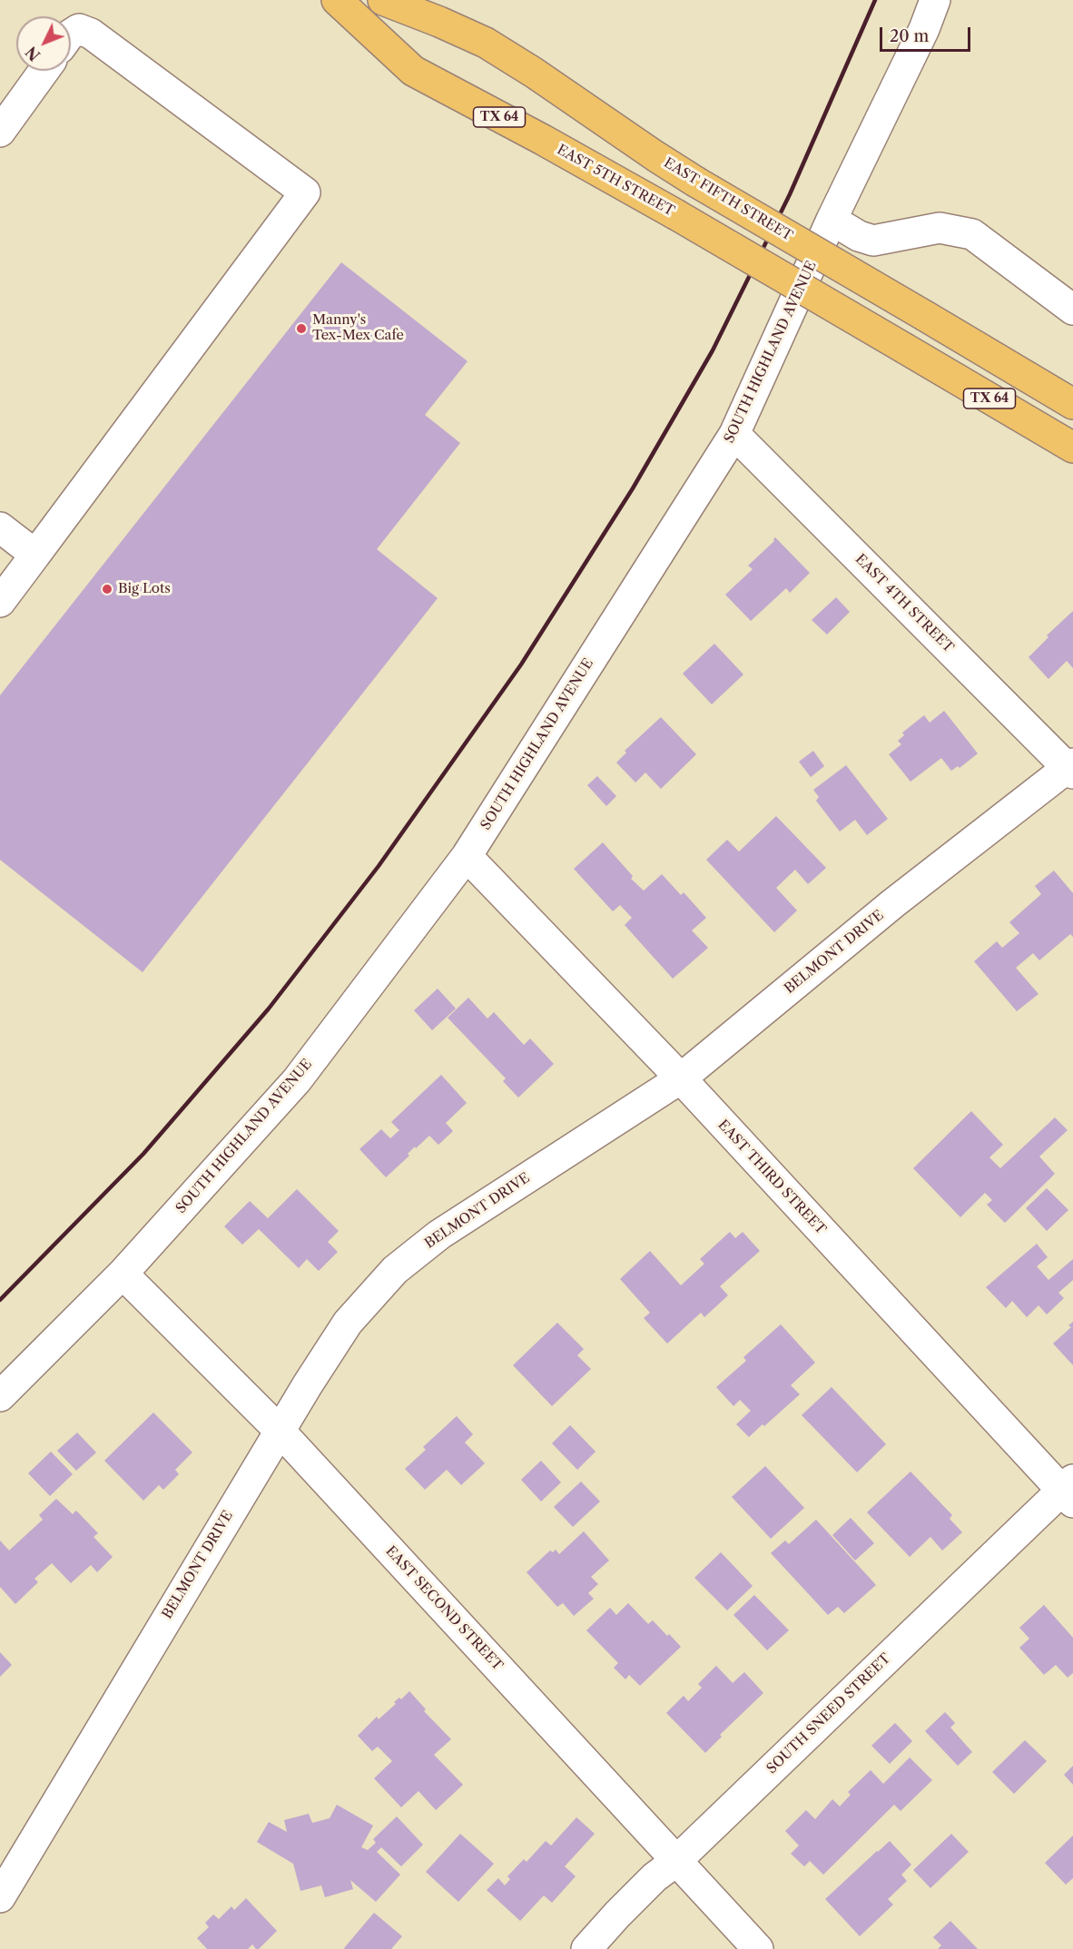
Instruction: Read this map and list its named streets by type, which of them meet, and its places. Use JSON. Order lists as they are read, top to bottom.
{
  "streets": {
    "main road": ["TX 64", "EAST 5TH STREET", "EAST FIFTH STREET"],
    "street": [
      "SOUTH HIGHLAND AVENUE",
      "EAST 4TH STREET",
      "BELMONT DRIVE",
      "EAST THIRD STREET",
      "EAST SECOND STREET",
      "SOUTH SNEED STREET"
    ]
  },
  "crossings": [
    ["SOUTH HIGHLAND AVENUE", "EAST 4TH STREET"],
    ["SOUTH HIGHLAND AVENUE", "EAST THIRD STREET"],
    ["SOUTH HIGHLAND AVENUE", "EAST SECOND STREET"],
    ["EAST 4TH STREET", "BELMONT DRIVE"],
    ["BELMONT DRIVE", "EAST THIRD STREET"],
    ["BELMONT DRIVE", "EAST SECOND STREET"],
    ["EAST THIRD STREET", "SOUTH SNEED STREET"],
    ["EAST SECOND STREET", "SOUTH SNEED STREET"]
  ],
  "places": ["Manny's Tex-Mex Cafe", "Big Lots"],
  "scale_bar": "20 m",
  "north": "bottom left"
}
